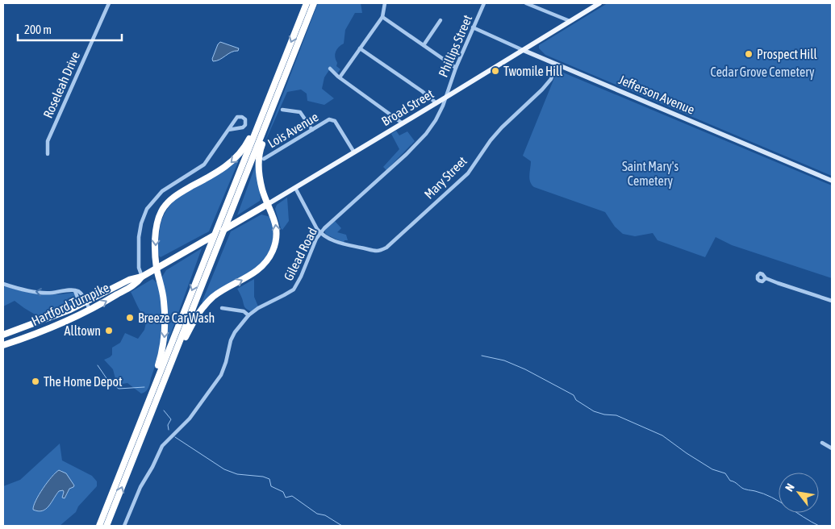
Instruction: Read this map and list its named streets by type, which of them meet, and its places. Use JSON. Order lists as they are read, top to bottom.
{
  "streets": {
    "highway": ["Broad Street", "Hartford Turnpike"],
    "main road": ["Jefferson Avenue"],
    "street": [
      "Phillips Street",
      "Roseleah Drive",
      "Lois Avenue",
      "Mary Street",
      "Gilead Road"
    ]
  },
  "crossings": [
    ["Phillips Street", "Jefferson Avenue"],
    ["Phillips Street", "Broad Street"],
    ["Phillips Street", "Gilead Road"],
    ["Jefferson Avenue", "Broad Street"],
    ["Jefferson Avenue", "Mary Street"],
    ["Broad Street", "Lois Avenue"],
    ["Broad Street", "Gilead Road"],
    ["Broad Street", "Hartford Turnpike"],
    ["Mary Street", "Gilead Road"]
  ],
  "parks": ["Cedar Grove Cemetery", "Saint Mary's Cemetery"],
  "places": [
    "Prospect Hill",
    "Twomile Hill",
    "Breeze Car Wash",
    "Alltown",
    "The Home Depot"
  ],
  "scale_bar": "200 m",
  "north": "top left"
}
